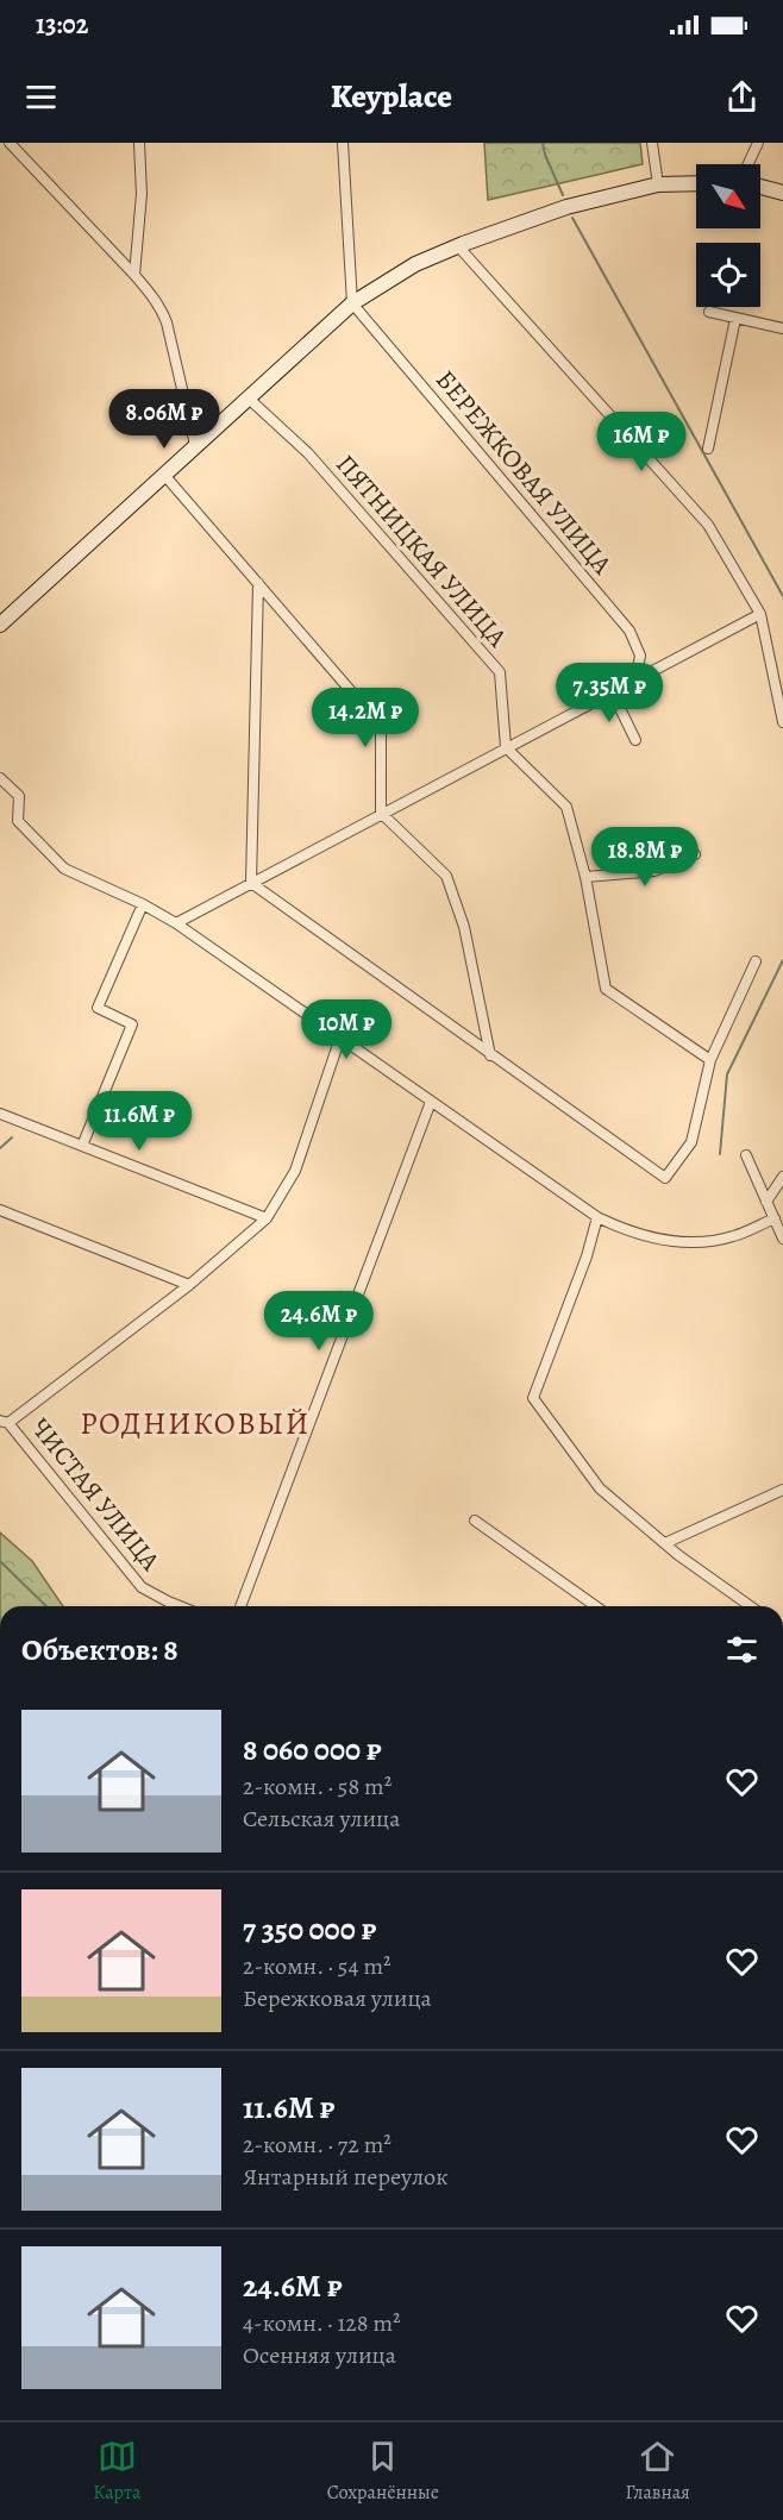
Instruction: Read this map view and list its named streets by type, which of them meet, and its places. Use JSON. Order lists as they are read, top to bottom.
{
  "streets": {
    "street": ["БЕРЕЖКОВАЯ УЛИЦА", "ПЯТНИЦКАЯ УЛИЦА", "ЧИСТАЯ УЛИЦА"]
  },
  "districts": ["РОДНИКОВЫЙ"],
  "north": "bottom right",
  "page": {
    "status": "13:02",
    "header": "Keyplace",
    "price": [
      "8.06M ₽",
      "16M ₽",
      "7.35M ₽",
      "14.2M ₽",
      "18.8M ₽",
      "10M ₽",
      "11.6M ₽",
      "24.6M ₽"
    ],
    "heading": "Объектов: 8",
    "list": [
      {
        "name": "8 060 000 ₽",
        "note": "2-комн. · 58 m² · Сельская улица"
      },
      {
        "name": "7 350 000 ₽",
        "note": "2-комн. · 54 m² · Бережковая улица"
      },
      {
        "name": "11.6M ₽",
        "note": "2-комн. · 72 m² · Янтарный переулок"
      },
      {
        "name": "24.6M ₽",
        "note": "4-комн. · 128 m² · Осенняя улица"
      }
    ],
    "tabs": ["Карта", "Сохранённые", "Главная"]
  }
}
